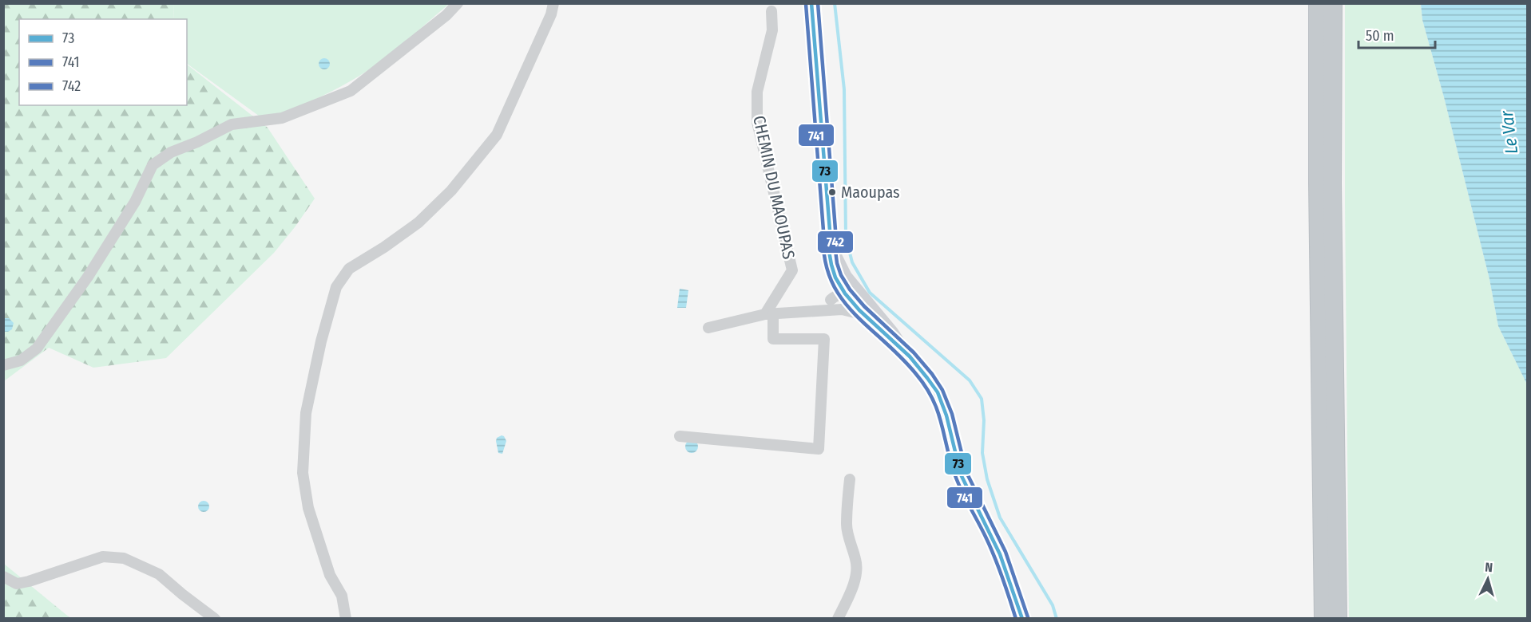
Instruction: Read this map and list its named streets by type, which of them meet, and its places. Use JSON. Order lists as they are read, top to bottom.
{
  "streets": {
    "street": ["CHEMIN DU MAOUPAS"]
  },
  "water": ["Le Var"],
  "places": ["Maoupas"],
  "lines": ["transit line 73", "transit line 742", "transit line 741"],
  "legend": ["73", "741", "742"],
  "scale_bar": "50 m",
  "north": "top"
}
